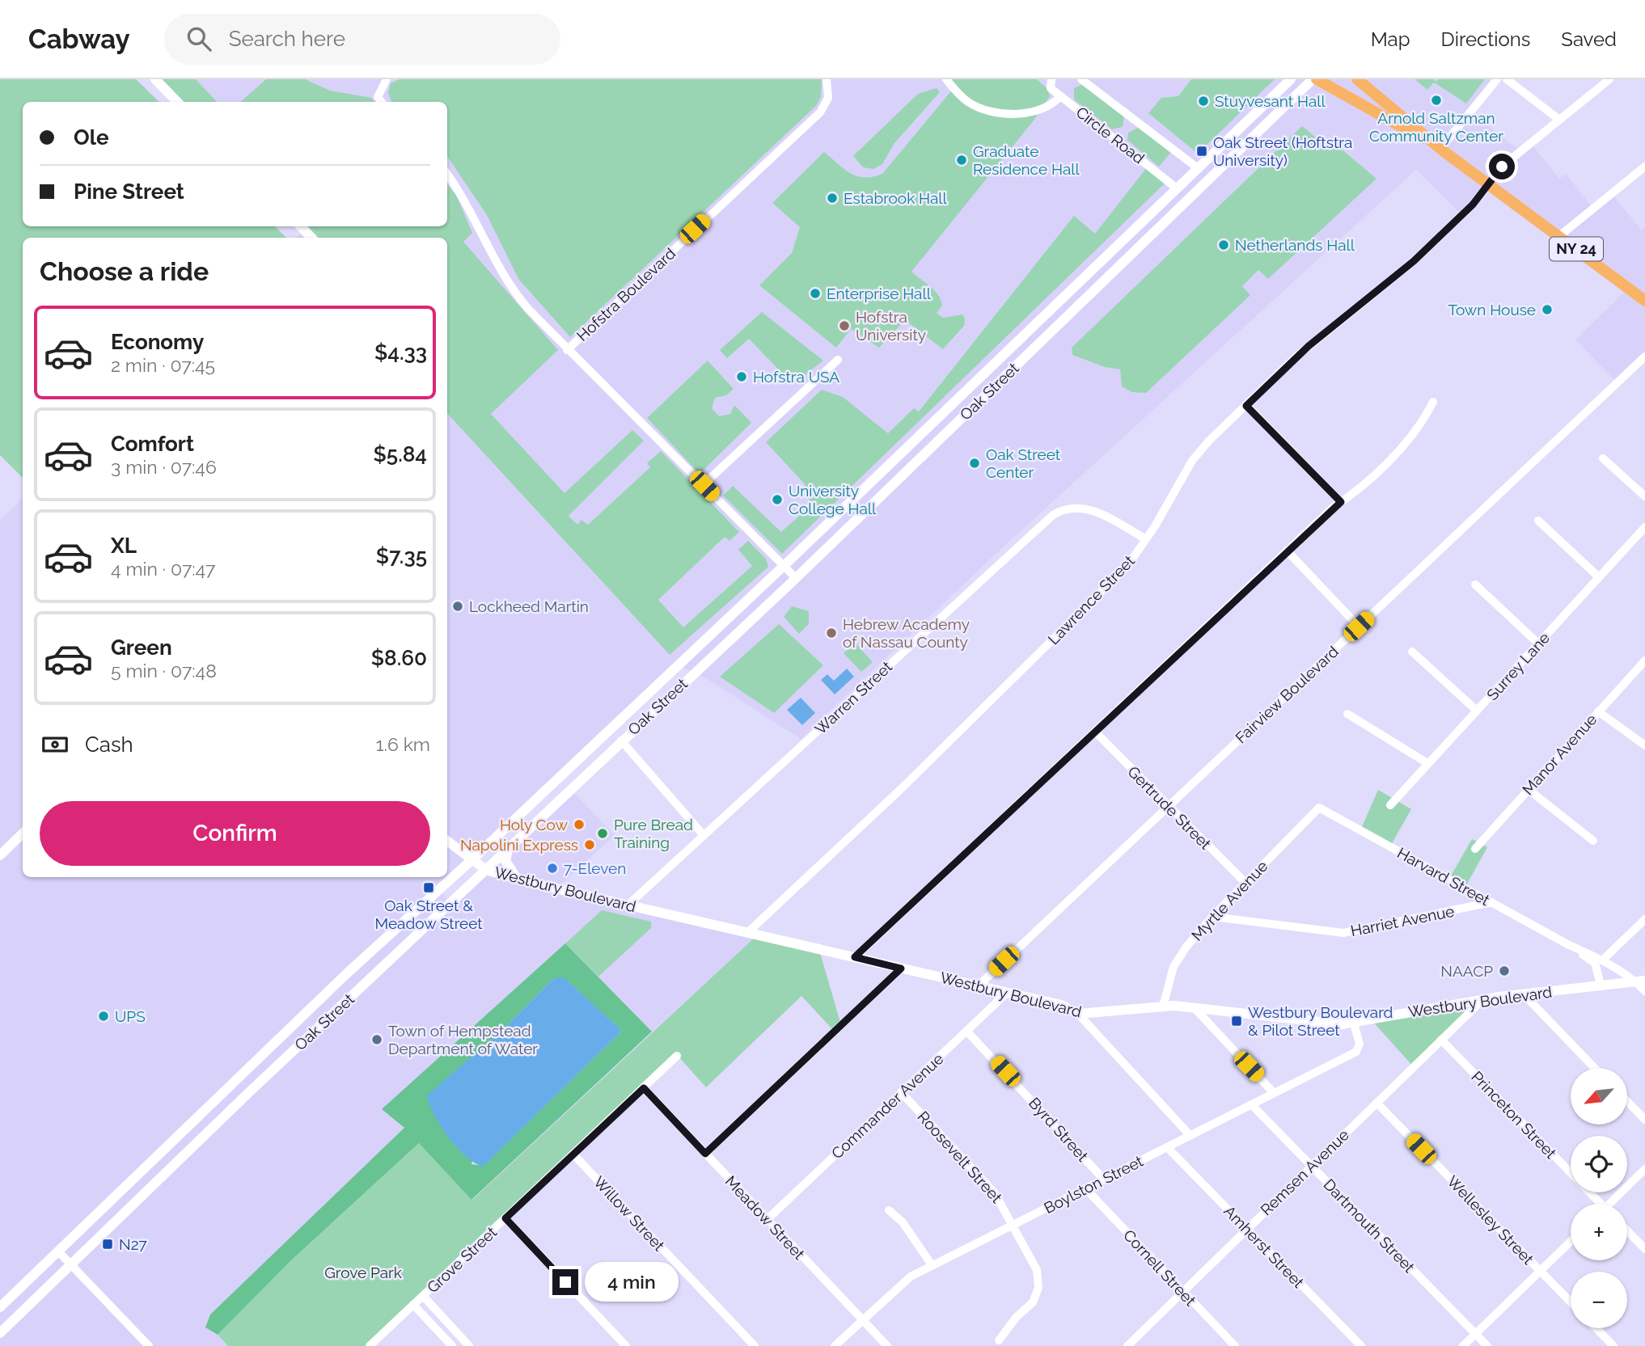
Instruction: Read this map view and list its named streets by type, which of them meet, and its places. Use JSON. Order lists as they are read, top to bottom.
{
  "streets": {
    "main road": ["NY 24"],
    "street": [
      "Circle Road",
      "Hofstra Boulevard",
      "Oak Street",
      "Lawrence Street",
      "Surrey Lane",
      "Fairview Boulevard",
      "Warren Street",
      "Manor Avenue",
      "Gertrude Street",
      "Harvard Street",
      "Westbury Boulevard",
      "Myrtle Avenue",
      "Harriet Avenue",
      "Commander Avenue",
      "Princeton Street",
      "Byrd Street",
      "Roosevelt Street",
      "Remsen Avenue",
      "Boylston Street",
      "Willow Street",
      "Meadow Street",
      "Wellesley Street",
      "Dartmouth Street",
      "Amherst Street",
      "Grove Street",
      "Cornell Street"
    ]
  },
  "crossings": [
    ["Circle Road", "Oak Street"],
    ["NY 24", "Oak Street"],
    ["NY 24", "Lawrence Street"],
    ["Hofstra Boulevard", "Oak Street"],
    ["Oak Street", "Westbury Boulevard"],
    ["Lawrence Street", "Warren Street"],
    ["Lawrence Street", "Westbury Boulevard"],
    ["Fairview Boulevard", "Gertrude Street"],
    ["Fairview Boulevard", "Westbury Boulevard"],
    ["Warren Street", "Westbury Boulevard"],
    ["Gertrude Street", "Myrtle Avenue"],
    ["Harvard Street", "Westbury Boulevard"],
    ["Harvard Street", "Myrtle Avenue"],
    ["Harvard Street", "Harriet Avenue"],
    ["Westbury Boulevard", "Myrtle Avenue"],
    ["Westbury Boulevard", "Commander Avenue"],
    ["Westbury Boulevard", "Remsen Avenue"],
    ["Westbury Boulevard", "Boylston Street"],
    ["Myrtle Avenue", "Harriet Avenue"],
    ["Commander Avenue", "Byrd Street"],
    ["Commander Avenue", "Roosevelt Street"],
    ["Commander Avenue", "Meadow Street"],
    ["Princeton Street", "Remsen Avenue"],
    ["Byrd Street", "Boylston Street"],
    ["Roosevelt Street", "Boylston Street"],
    ["Remsen Avenue", "Wellesley Street"],
    ["Remsen Avenue", "Dartmouth Street"],
    ["Remsen Avenue", "Amherst Street"],
    ["Remsen Avenue", "Cornell Street"],
    ["Boylston Street", "Meadow Street"],
    ["Boylston Street", "Dartmouth Street"],
    ["Boylston Street", "Amherst Street"],
    ["Boylston Street", "Cornell Street"],
    ["Willow Street", "Grove Street"],
    ["Meadow Street", "Grove Street"]
  ],
  "parks": ["Grove Park"],
  "places": {
    "other": [
      "Arnold Saltzman Community Center",
      "Stuyvesant Hall",
      "Graduate Residence Hall",
      "Estabrook Hall",
      "Netherlands Hall",
      "Enterprise Hall",
      "Town House",
      "Hofstra University",
      "Hofstra USA",
      "Oak Street Center",
      "University College Hall",
      "Lockheed Martin",
      "Hebrew Academy of Nassau County",
      "Holy Cow",
      "Pure Bread Training",
      "Napolini Express",
      "7-Eleven",
      "NAACP",
      "UPS",
      "Town of Hempstead Department of Water"
    ],
    "transit": [
      "Oak Street (Hoftstra University)",
      "Oak Street & Meadow Street",
      "Westbury Boulevard & Pilot Street",
      "N27"
    ]
  },
  "north": "bottom left",
  "page": {
    "header": "Cabway",
    "search": "Search here",
    "nav": ["Map", "Directions", "Saved"],
    "banner": ["Ole", "Pine Street"],
    "heading": "Choose a ride",
    "list": [
      {
        "name": "Economy",
        "note": "2 min · 07:45",
        "value": "$4.33"
      },
      {
        "name": "Comfort",
        "note": "3 min · 07:46",
        "value": "$5.84"
      },
      {
        "name": "XL",
        "note": "4 min · 07:47",
        "value": "$7.35"
      },
      {
        "name": "Green",
        "note": "5 min · 07:48",
        "value": "$8.60"
      }
    ],
    "pay": ["Cash", "1.6 km"],
    "buttons": "Confirm",
    "map_buttons": ["+", "−"],
    "bubble": "4 min"
  }
}
